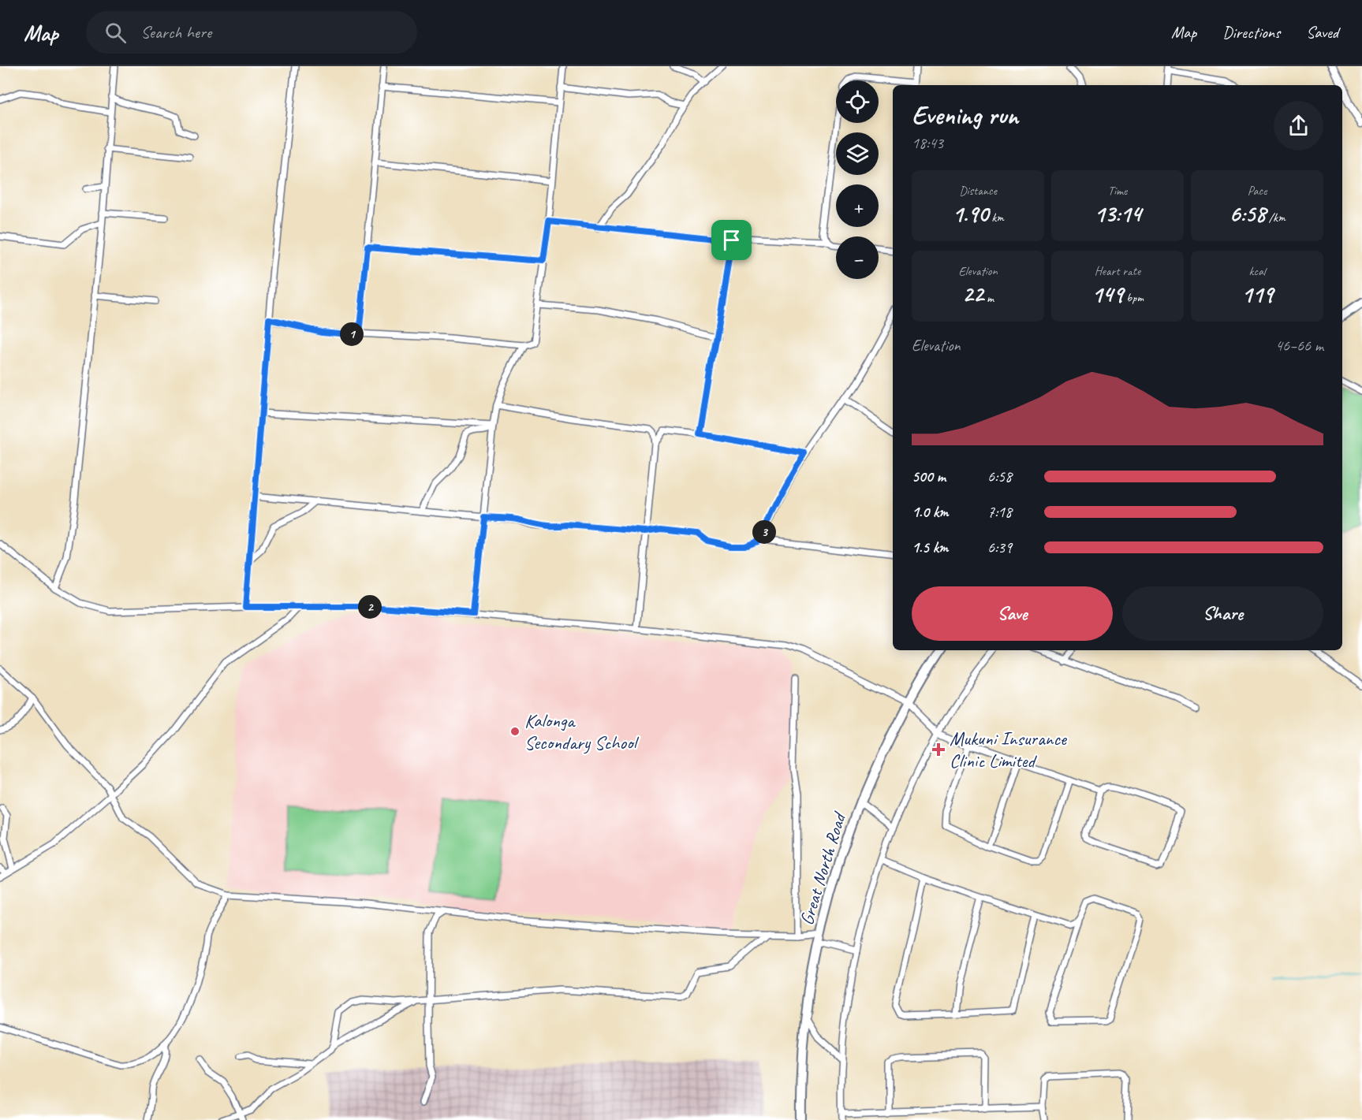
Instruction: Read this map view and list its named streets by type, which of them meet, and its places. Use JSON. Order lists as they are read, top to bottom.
{
  "streets": {
    "highway": ["Great North Road"]
  },
  "places": {
    "other": ["Kalonga Secondary School"],
    "health": ["Mukuni Insurance Clinic Limited"]
  },
  "page": {
    "header": "Map",
    "search": "Search here",
    "nav": ["Map", "Directions", "Saved"],
    "map_buttons": ["+", "−"],
    "heading": ["Evening run", "18:43"],
    "stats": [
      ["Distance", "1.90 km"],
      ["Time", "13:14"],
      ["Pace", "6:58 /km"],
      ["Elevation", "22 m"],
      ["Heart rate", "149 bpm"],
      ["kcal", "119"]
    ],
    "pins": ["1", "3", "2"],
    "chart": ["Elevation", "46–66 m"],
    "list": [
      {
        "name": "500 m",
        "note": "6:58"
      },
      {
        "name": "1.0 km",
        "note": "7:18"
      },
      {
        "name": "1.5 km",
        "note": "6:39"
      }
    ],
    "buttons": ["Save", "Share"]
  }
}
